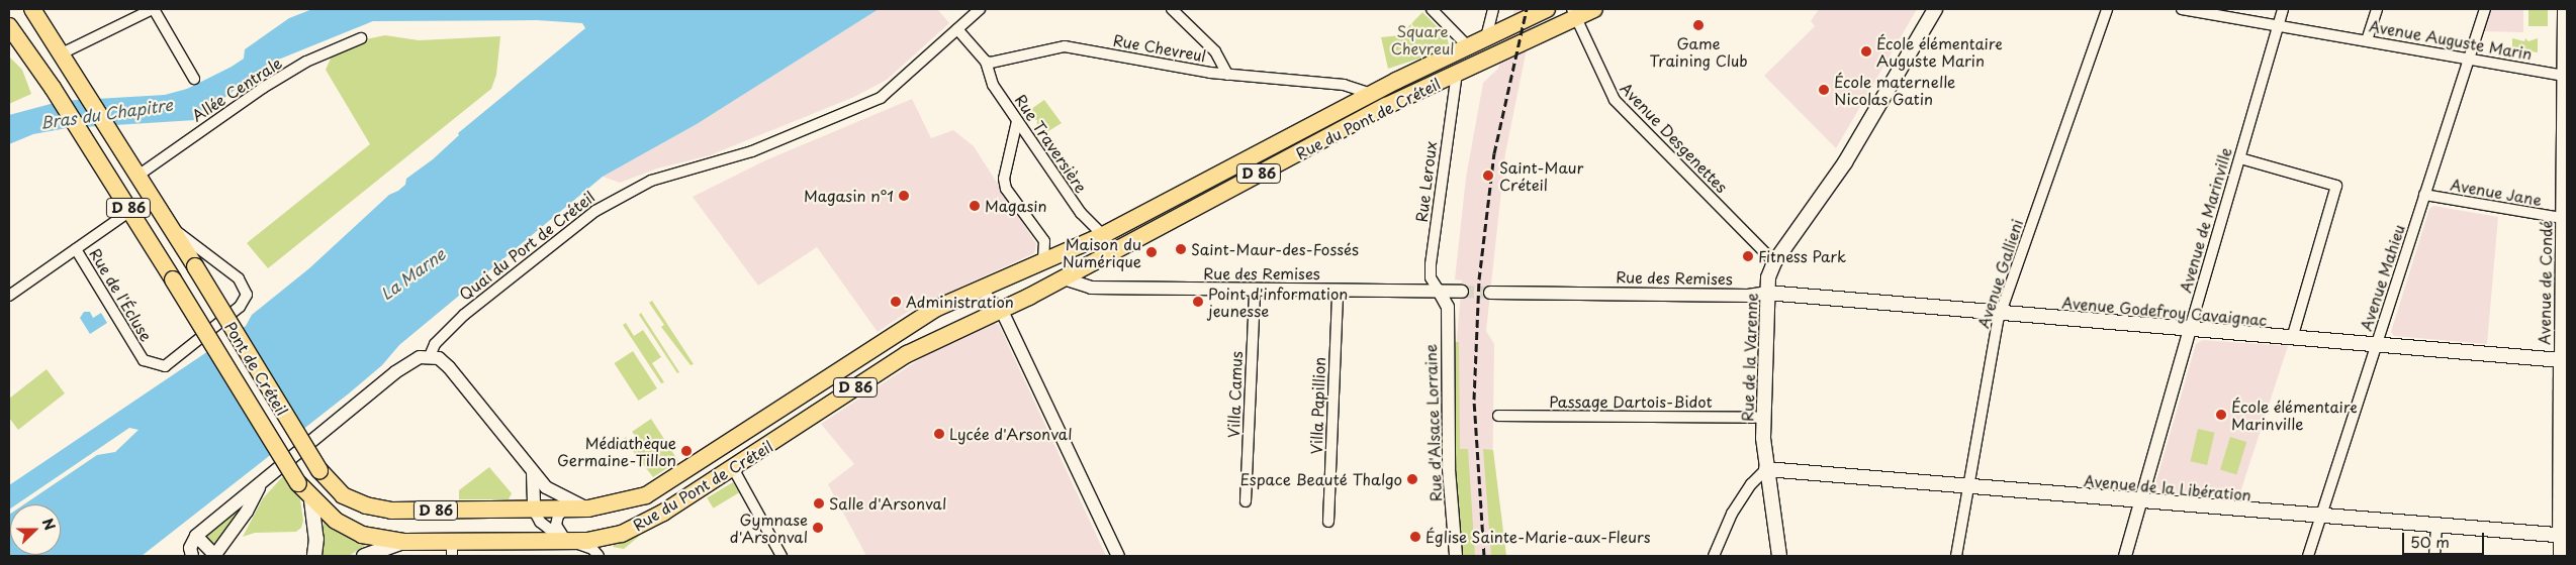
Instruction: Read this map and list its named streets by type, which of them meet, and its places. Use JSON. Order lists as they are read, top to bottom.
{
  "streets": {
    "main road": [
      "Rue du Pont de Créteil",
      "D 86",
      "Avenue de Condé",
      "Avenue Godefroy Cavaignac",
      "Rue de la Varenne",
      "Pont de Créteil",
      "Avenue de la Libération"
    ],
    "street": [
      "Avenue Auguste Marin",
      "Rue Chevreul",
      "Allée Centrale",
      "Avenue Desgenettes",
      "Rue Traversière",
      "Rue Leroux",
      "Avenue Jane",
      "Avenue de Marinville",
      "Quai du Port de Créteil",
      "Rue des Remises",
      "Avenue Gallieni",
      "Avenue Mahieu",
      "Rue de l'Écluse",
      "Villa Camus",
      "Passage Dartois-Bidot",
      "Villa Papillion",
      "Rue d'Alsace Lorraine"
    ]
  },
  "crossings": [
    ["Avenue Auguste Marin", "Avenue de Marinville"],
    ["Avenue Auguste Marin", "Avenue Mahieu"],
    ["Avenue Auguste Marin", "Avenue de Condé"],
    ["Rue Chevreul", "Rue du Pont de Créteil"],
    ["Rue Chevreul", "Rue Traversière"],
    ["Allée Centrale", "D 86"],
    ["Rue du Pont de Créteil", "Avenue Desgenettes"],
    ["Rue du Pont de Créteil", "Rue Traversière"],
    ["Rue du Pont de Créteil", "Rue Leroux"],
    ["Rue du Pont de Créteil", "Rue des Remises"],
    ["Rue du Pont de Créteil", "Pont de Créteil"],
    ["Avenue Desgenettes", "Rue de la Varenne"],
    ["D 86", "Rue de l'Écluse"],
    ["D 86", "Pont de Créteil"],
    ["Rue Leroux", "Rue des Remises"],
    ["Rue Leroux", "Rue d'Alsace Lorraine"],
    ["Avenue Jane", "Avenue Mahieu"],
    ["Avenue Jane", "Avenue de Condé"],
    ["Avenue de Marinville", "Avenue Godefroy Cavaignac"],
    ["Avenue de Marinville", "Avenue de la Libération"],
    ["Rue des Remises", "Avenue Godefroy Cavaignac"],
    ["Rue des Remises", "Rue de la Varenne"],
    ["Rue des Remises", "Villa Camus"],
    ["Rue des Remises", "Villa Papillion"],
    ["Rue des Remises", "Rue d'Alsace Lorraine"],
    ["Avenue Gallieni", "Avenue Godefroy Cavaignac"],
    ["Avenue Gallieni", "Avenue de la Libération"],
    ["Avenue Mahieu", "Avenue Godefroy Cavaignac"],
    ["Avenue Mahieu", "Avenue de la Libération"],
    ["Avenue de Condé", "Avenue Godefroy Cavaignac"],
    ["Avenue de Condé", "Avenue de la Libération"],
    ["Rue de l'Écluse", "Pont de Créteil"],
    ["Avenue Godefroy Cavaignac", "Rue de la Varenne"],
    ["Rue de la Varenne", "Passage Dartois-Bidot"],
    ["Rue de la Varenne", "Avenue de la Libération"]
  ],
  "water": ["Bras du Chapitre", "La Marne"],
  "parks": ["Square Chevreul"],
  "places": [
    "Game Training Club",
    "École élémentaire Auguste Marin",
    "École maternelle Nicolas Gatin",
    "Saint-Maur Créteil",
    "Magasin n°1",
    "Magasin",
    "Saint-Maur-des-Fossés",
    "Maison du Numérique",
    "Fitness Park",
    "Administration",
    "Point d'information jeunesse",
    "École élémentaire Marinville",
    "Lycée d'Arsonval",
    "Médiathèque Germaine-Tillon",
    "Espace Beauté Thalgo",
    "Salle d'Arsonval",
    "Gymnase d'Arsonval",
    "Église Sainte-Marie-aux-Fleurs"
  ],
  "scale_bar": "50 m",
  "north": "right"
}
